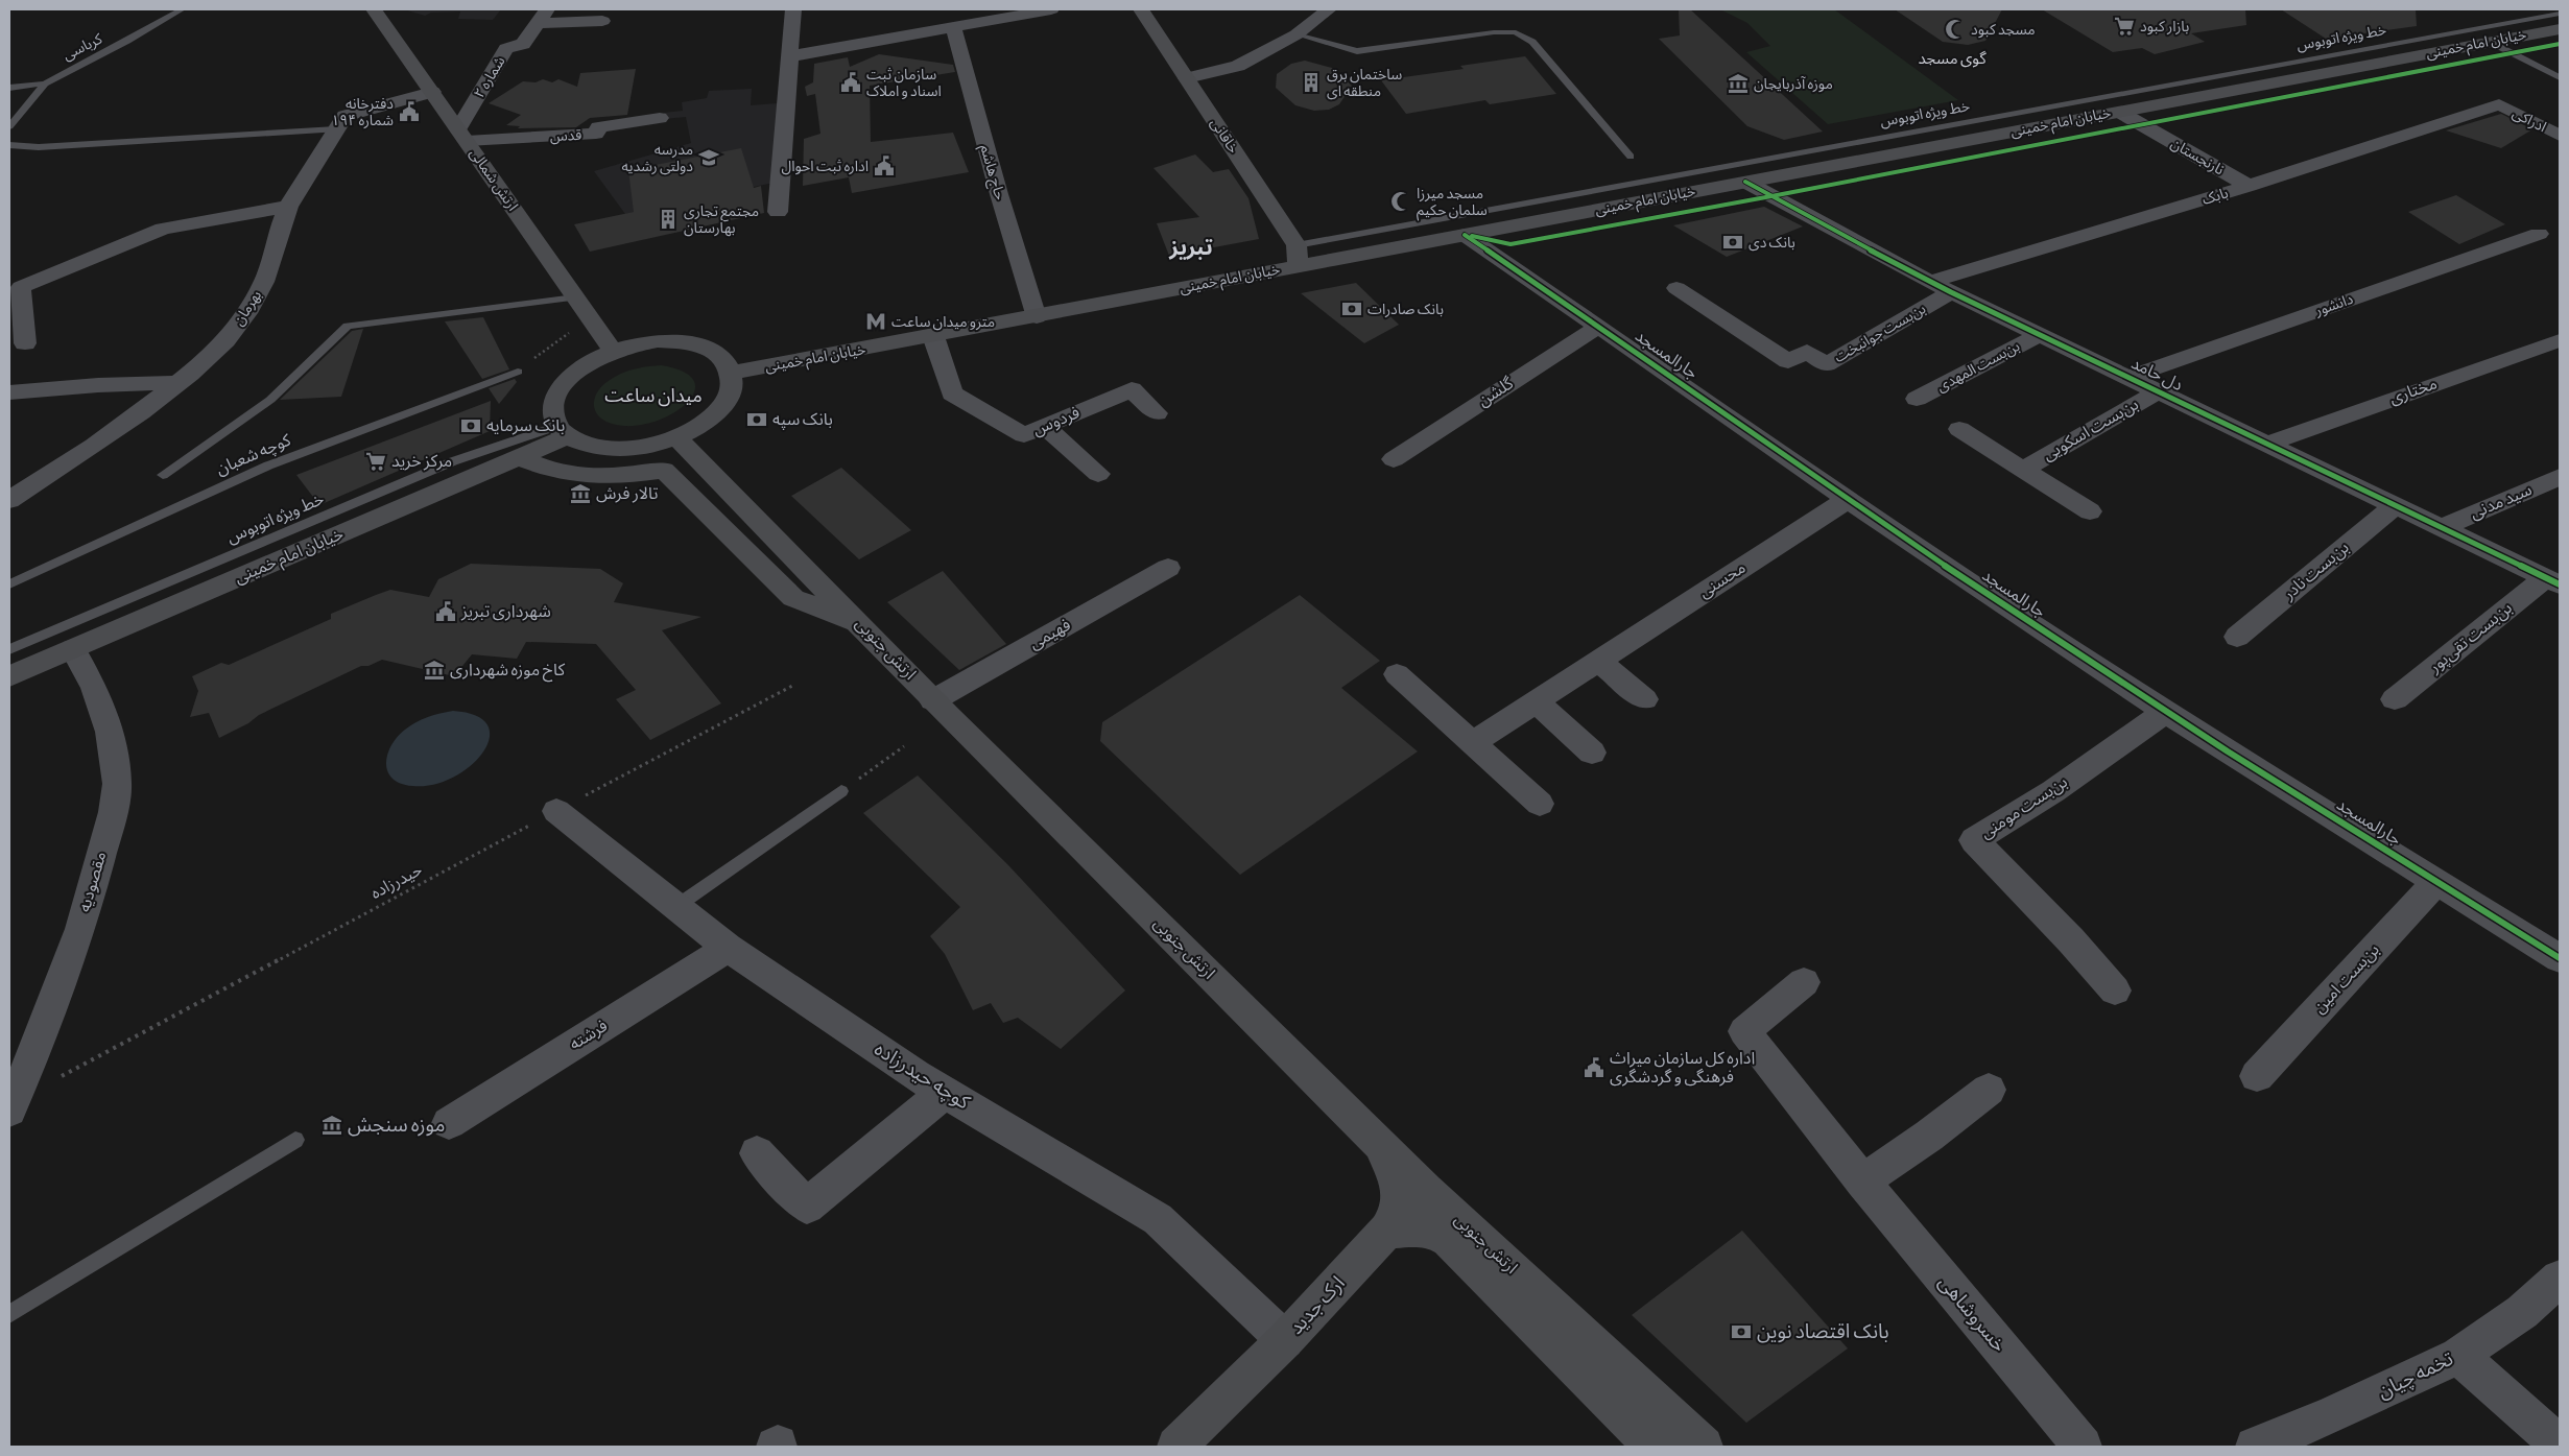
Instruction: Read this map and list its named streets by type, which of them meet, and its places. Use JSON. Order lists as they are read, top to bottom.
{
  "streets": {
    "main road": [
      "خیابان امام خمینی",
      "خاقانی",
      "ارتش شمالی",
      "ارتش جنوبی",
      "ارک جدید"
    ],
    "street": [
      "شماره ۲",
      "ادراکی",
      "قدس",
      "نارنجستان",
      "حاج هاشم",
      "بابک",
      "دانشور",
      "بهرمان",
      "بن‌بست جوانبخت",
      "جارالمسجد",
      "بن‌بست المهدی",
      "دل حامد",
      "مختاری",
      "گلشن",
      "فردوس",
      "بن‌بست اسکویی",
      "سید مدنی",
      "بن‌بست نادر",
      "محسنی",
      "فهیمی",
      "بن‌بست تقی‌پور",
      "بن‌بست مومنی",
      "مقصودیه",
      "بن‌بست امین",
      "فرشته",
      "کوچه حیدرزاده",
      "خسروشاهی",
      "تخمه چیان"
    ],
    "lane": ["خط ویژه اتوبوس", "کرباسی", "کوچه شعبان"],
    "path": ["حیدرزاده"]
  },
  "crossings": [
    ["خط ویژه اتوبوس", "خیابان امام خمینی"],
    ["خط ویژه اتوبوس", "خاقانی"],
    ["خط ویژه اتوبوس", "ارتش شمالی"],
    ["خط ویژه اتوبوس", "ارتش جنوبی"],
    ["خیابان امام خمینی", "خاقانی"],
    ["خیابان امام خمینی", "نارنجستان"],
    ["خیابان امام خمینی", "حاج هاشم"],
    ["خیابان امام خمینی", "ارتش شمالی"],
    ["خیابان امام خمینی", "جارالمسجد"],
    ["خیابان امام خمینی", "دل حامد"],
    ["خیابان امام خمینی", "فردوس"],
    ["خیابان امام خمینی", "ارتش جنوبی"],
    ["خیابان امام خمینی", "مقصودیه"],
    ["شماره ۲", "قدس"],
    ["شماره ۲", "ارتش شمالی"],
    ["ادراکی", "بابک"],
    ["قدس", "ارتش شمالی"],
    ["نارنجستان", "بابک"],
    ["ارتش شمالی", "بهرمان"],
    ["ارتش شمالی", "ارتش جنوبی"],
    ["بابک", "دل حامد"],
    ["دانشور", "دل حامد"],
    ["بن‌بست جوانبخت", "دل حامد"],
    ["جارالمسجد", "گلشن"],
    ["جارالمسجد", "محسنی"],
    ["جارالمسجد", "بن‌بست مومنی"],
    ["جارالمسجد", "بن‌بست امین"],
    ["بن‌بست المهدی", "دل حامد"],
    ["دل حامد", "مختاری"],
    ["دل حامد", "بن‌بست اسکویی"],
    ["دل حامد", "سید مدنی"],
    ["دل حامد", "بن‌بست نادر"],
    ["دل حامد", "بن‌بست تقی‌پور"],
    ["فهیمی", "ارتش جنوبی"],
    ["ارتش جنوبی", "ارک جدید"],
    ["مقصودیه", "حیدرزاده"],
    ["حیدرزاده", "کوچه حیدرزاده"],
    ["فرشته", "کوچه حیدرزاده"],
    ["کوچه حیدرزاده", "ارک جدید"]
  ],
  "districts": ["گوی مسجد", "تبریز", "میدان ساعت"],
  "places": {
    "supermarket": ["بازار کبود", "مرکز خرید"],
    "mosque": ["مسجد کبود", "مسجد میرزا سلمان حکیم"],
    "public building": [
      "سازمان ثبت اسناد و املاک",
      "دفترخانه شماره ۱۹۴",
      "اداره ثبت احوال",
      "شهرداری تبریز",
      "اداره کل سازمان میراث فرهنگی و گردشگری"
    ],
    "building": ["ساختمان برق منطقه ای", "مجتمع تجاری بهارستان"],
    "museum": [
      "موزه آذربایجان",
      "تالار فرش",
      "کاخ موزه شهرداری",
      "موزه سنجش"
    ],
    "school or university": ["مدرسه دولتی رشدیه"],
    "bank": [
      "بانک دی",
      "بانک صادرات",
      "بانک سپه",
      "بانک سرمایه",
      "بانک اقتصاد نوین"
    ],
    "metro station": ["مترو میدان ساعت"]
  }
}
